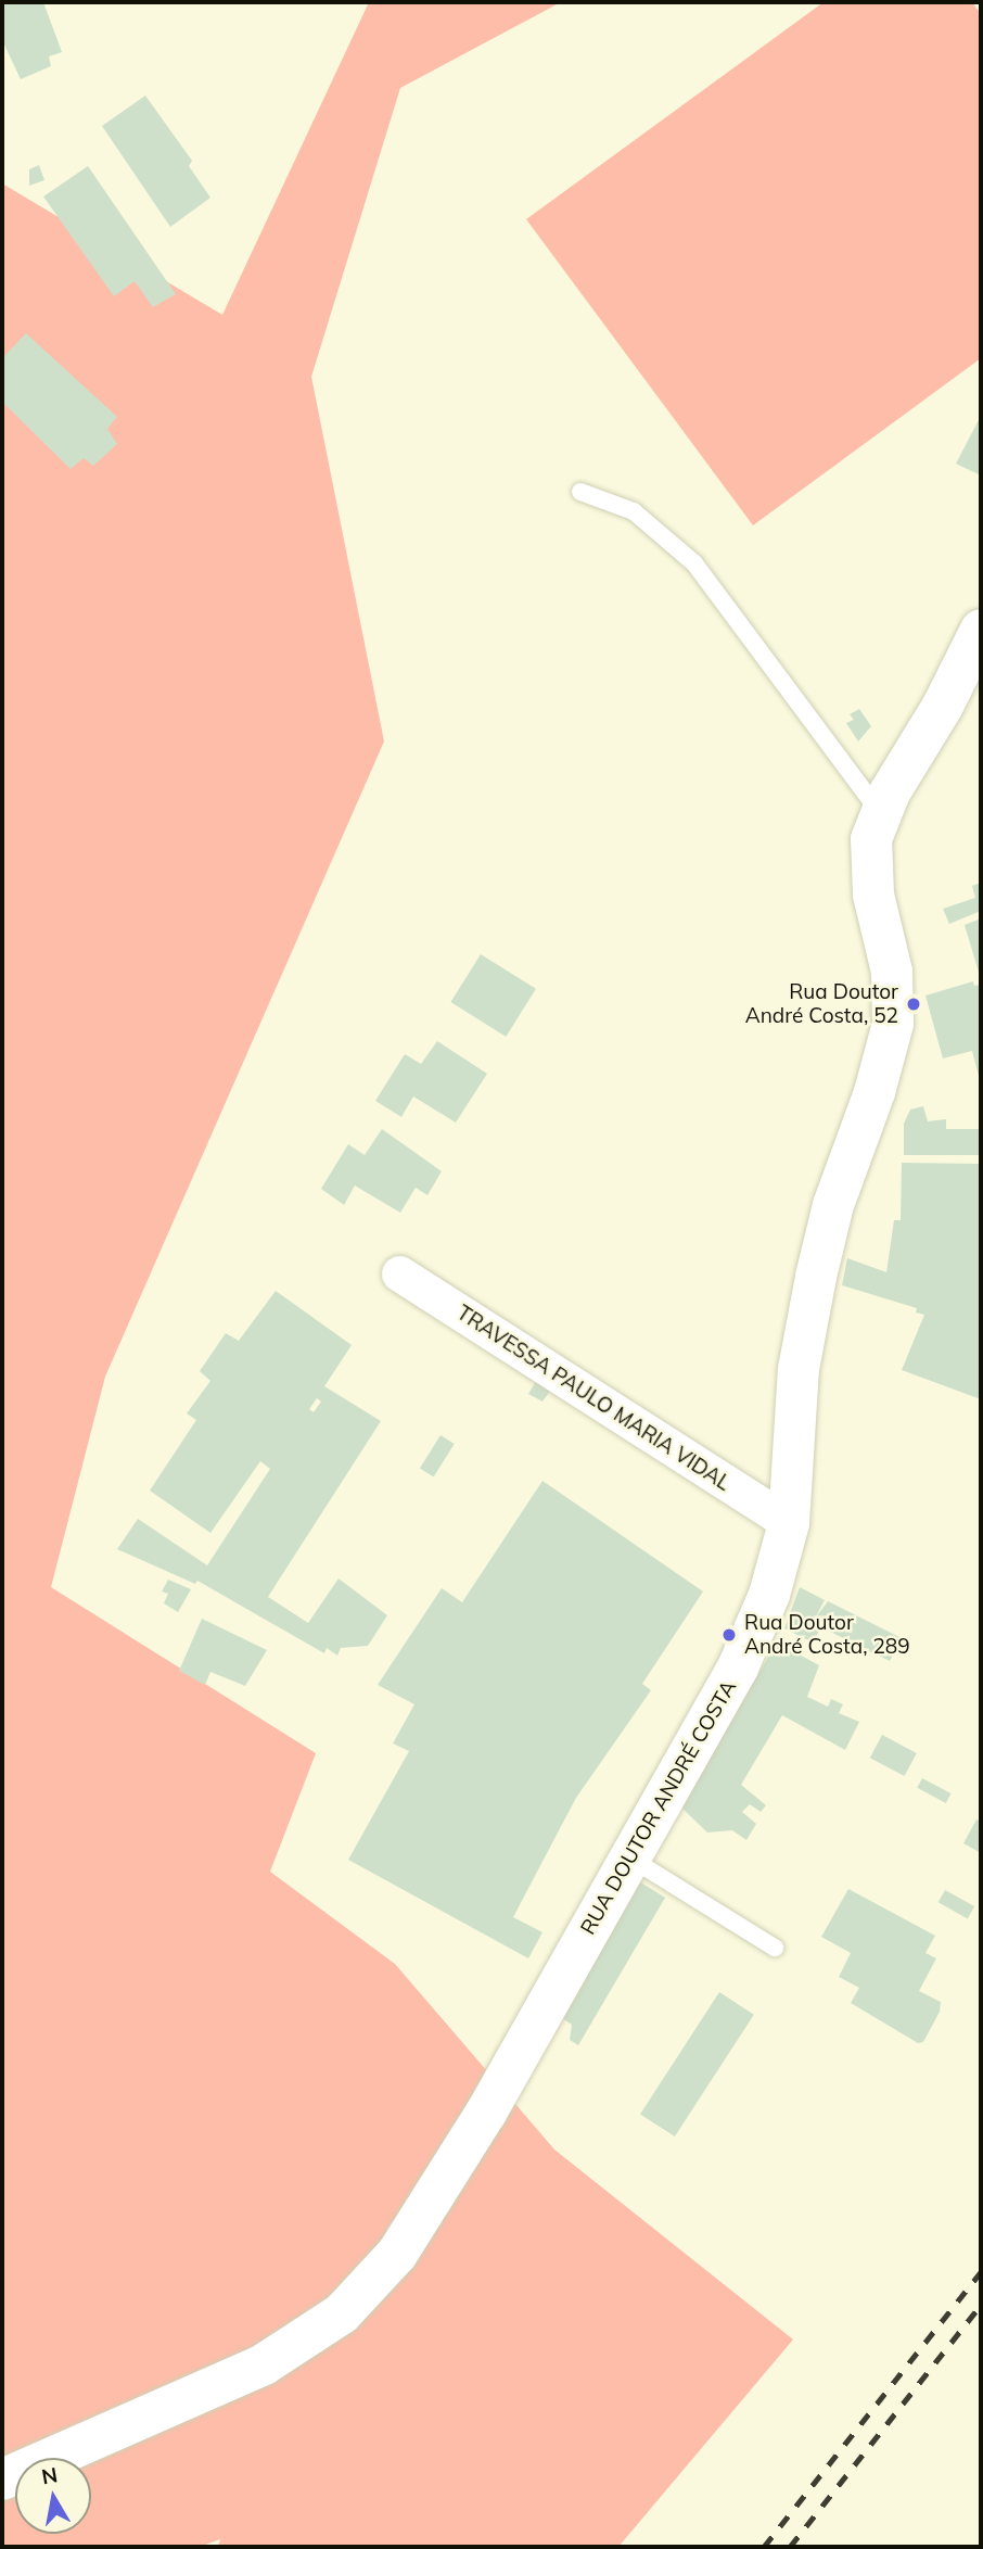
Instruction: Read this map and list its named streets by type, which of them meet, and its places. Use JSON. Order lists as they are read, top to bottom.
{
  "streets": {
    "street": ["TRAVESSA PAULO MARIA VIDAL", "RUA DOUTOR ANDRÉ COSTA"]
  },
  "crossings": [
    ["TRAVESSA PAULO MARIA VIDAL", "RUA DOUTOR ANDRÉ COSTA"]
  ],
  "places": ["Rua Doutor André Costa, 52", "Rua Doutor André Costa, 289"],
  "north": "top"
}
